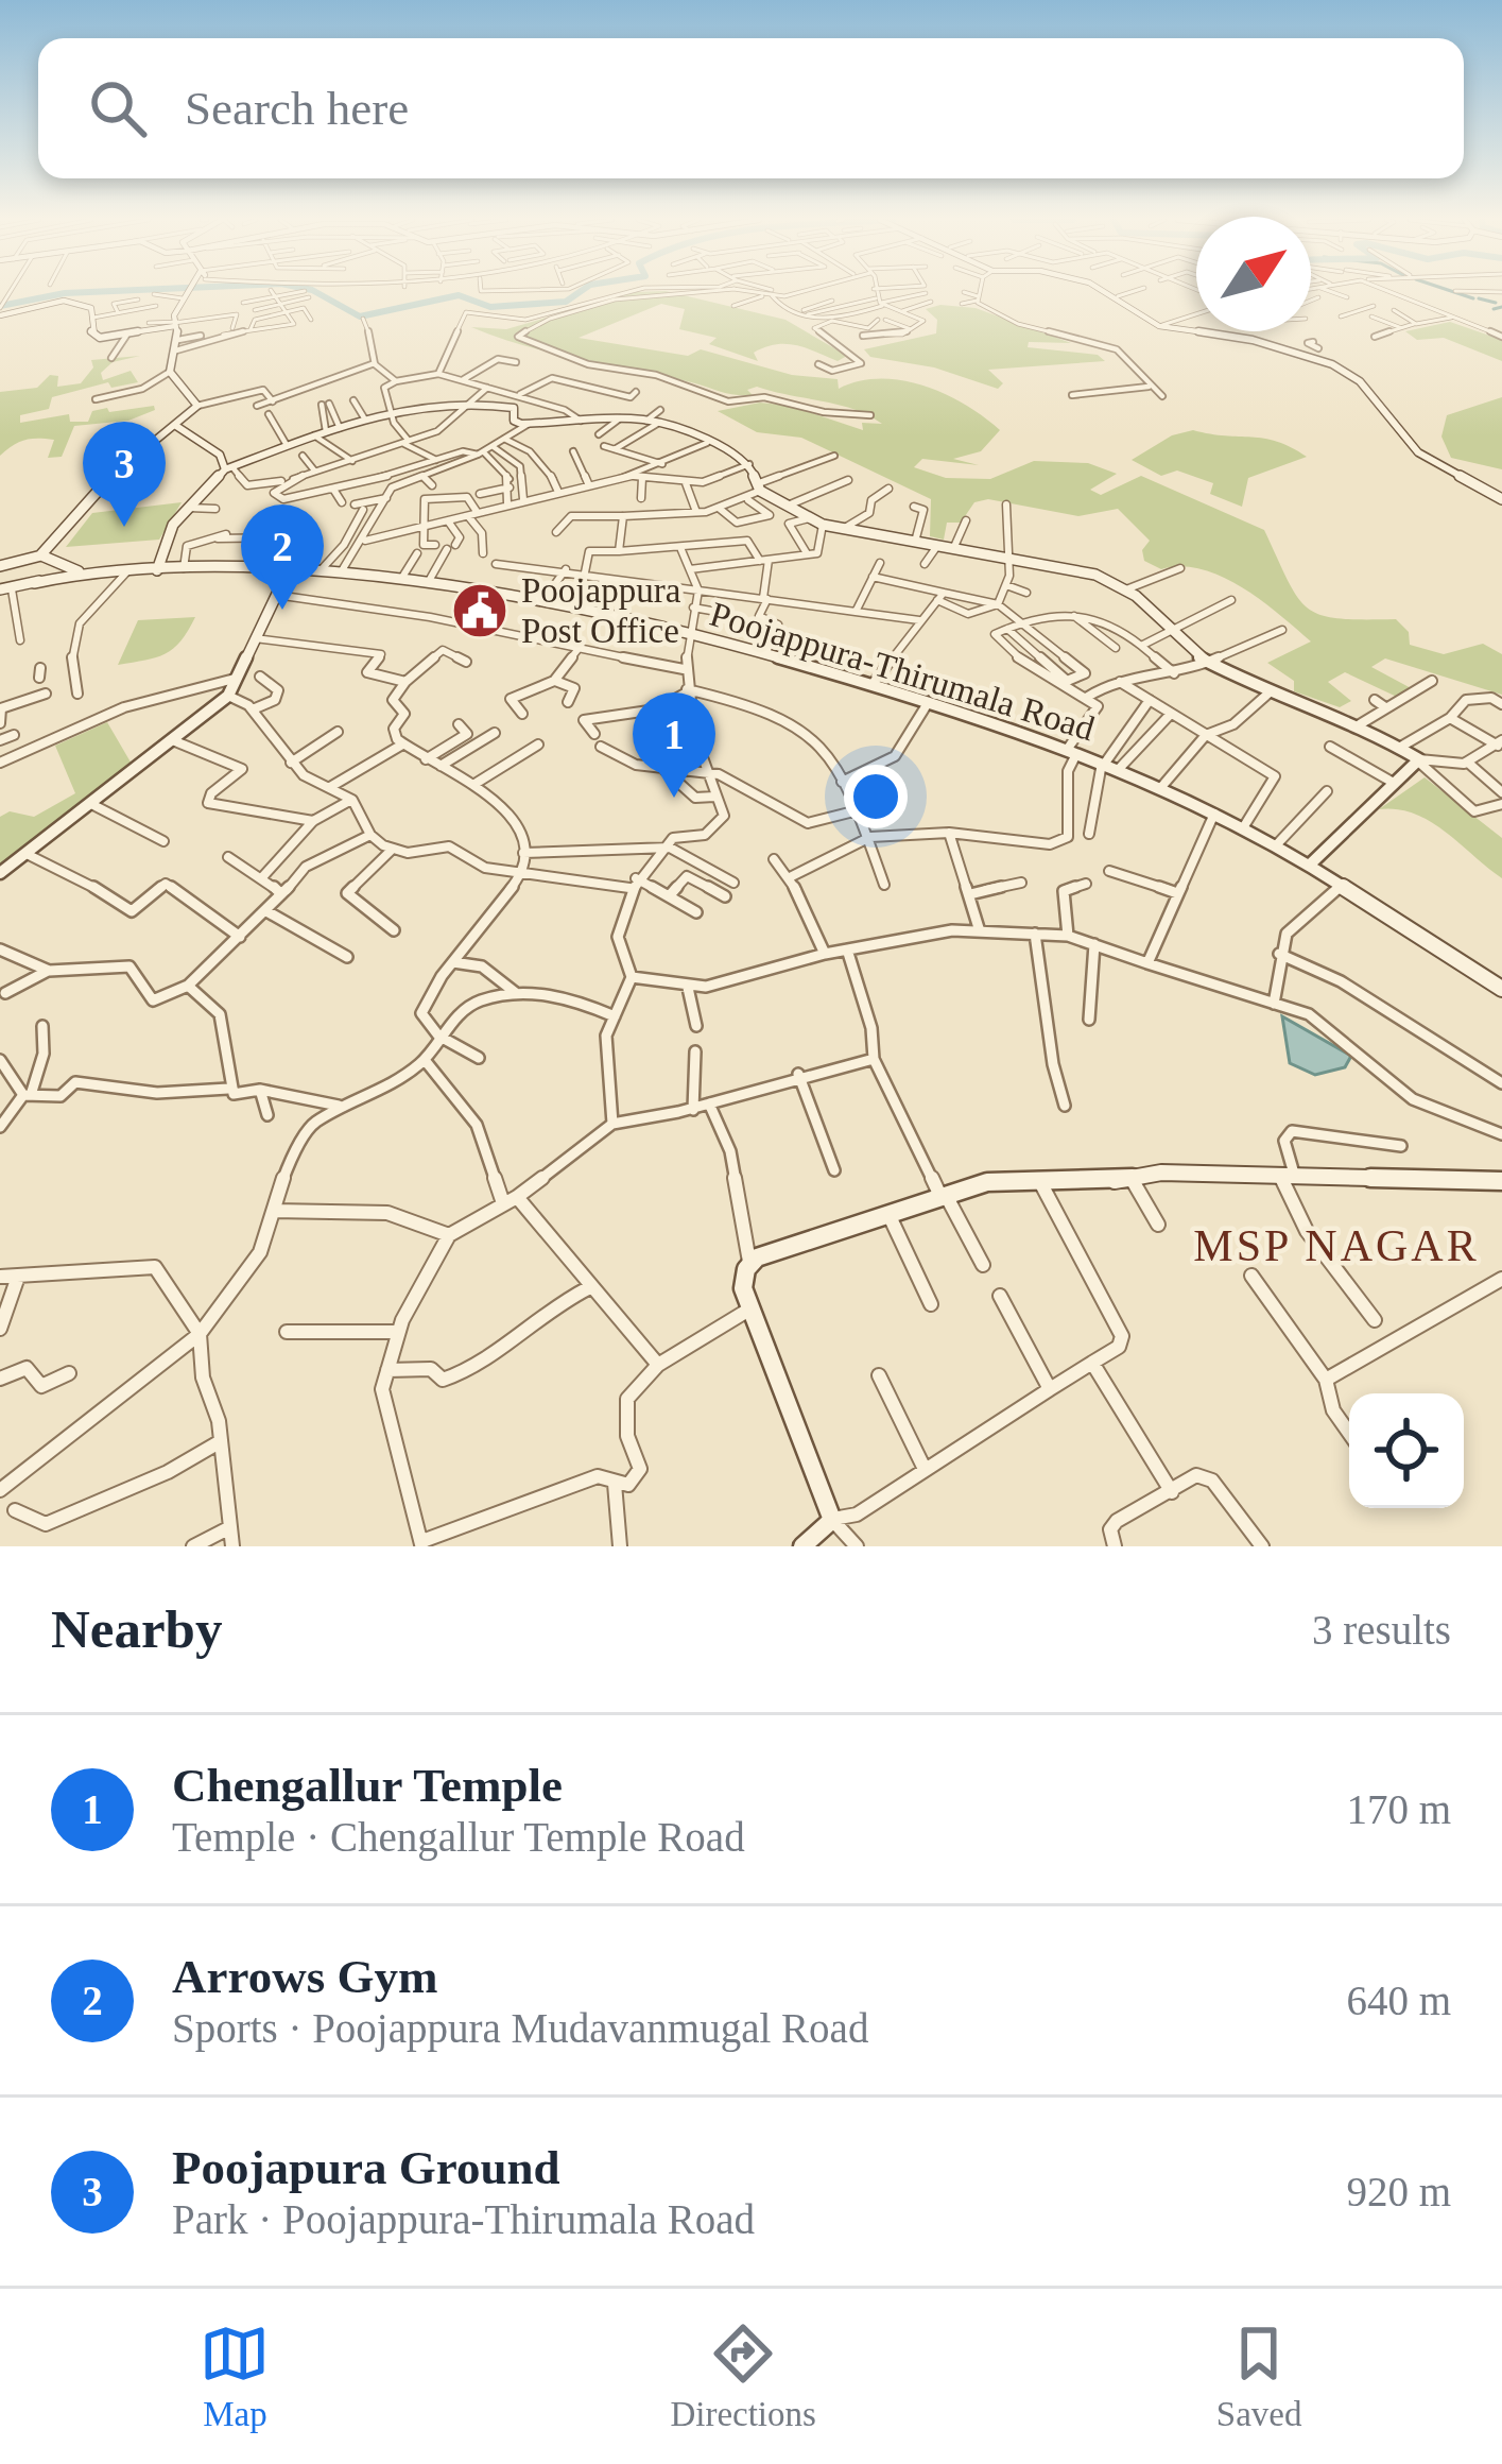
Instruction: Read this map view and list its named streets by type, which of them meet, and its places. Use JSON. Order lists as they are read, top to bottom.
{
  "streets": {
    "street": ["Poojappura-Thirumala Road"]
  },
  "districts": ["MSP NAGAR"],
  "places": {
    "public building": ["Poojappura Post Office"]
  },
  "north": "top right",
  "page": {
    "search": "Search here",
    "pins": ["3", "2", "1"],
    "heading": ["Nearby", "3 results"],
    "list": [
      {
        "mark": "1",
        "name": "Chengallur Temple",
        "note": "Temple · Chengallur Temple Road",
        "value": "170 m"
      },
      {
        "mark": "2",
        "name": "Arrows Gym",
        "note": "Sports · Poojappura Mudavanmugal Road",
        "value": "640 m"
      },
      {
        "mark": "3",
        "name": "Poojapura Ground",
        "note": "Park · Poojappura-Thirumala Road",
        "value": "920 m"
      }
    ],
    "nav": ["Map", "Directions", "Saved"]
  }
}
